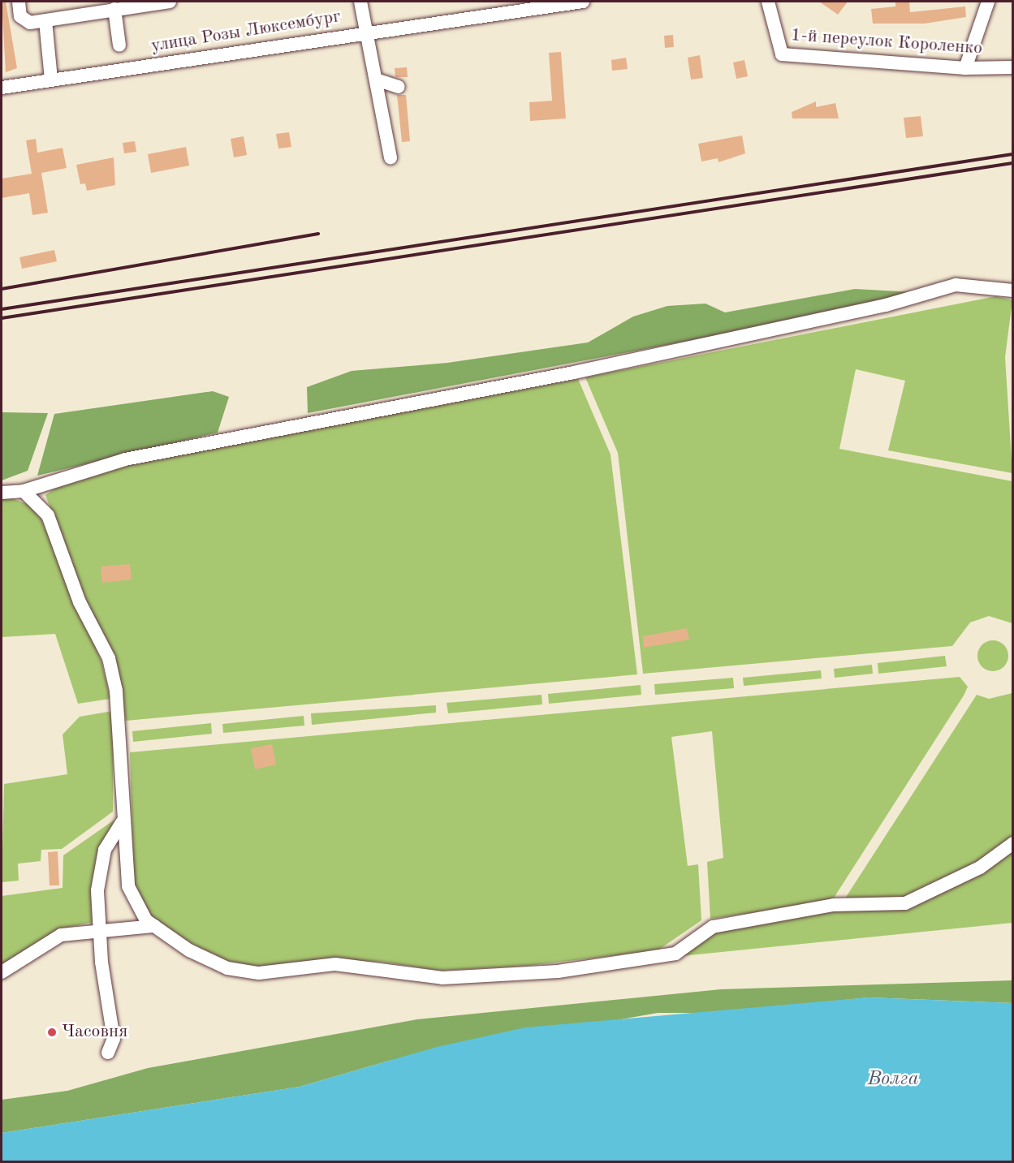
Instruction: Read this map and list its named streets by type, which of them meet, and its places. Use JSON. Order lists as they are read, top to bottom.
{
  "streets": {
    "street": ["улица Розы Люксембург", "1-й переулок Короленко"]
  },
  "water": ["Волга"],
  "places": ["Часовня"]
}
